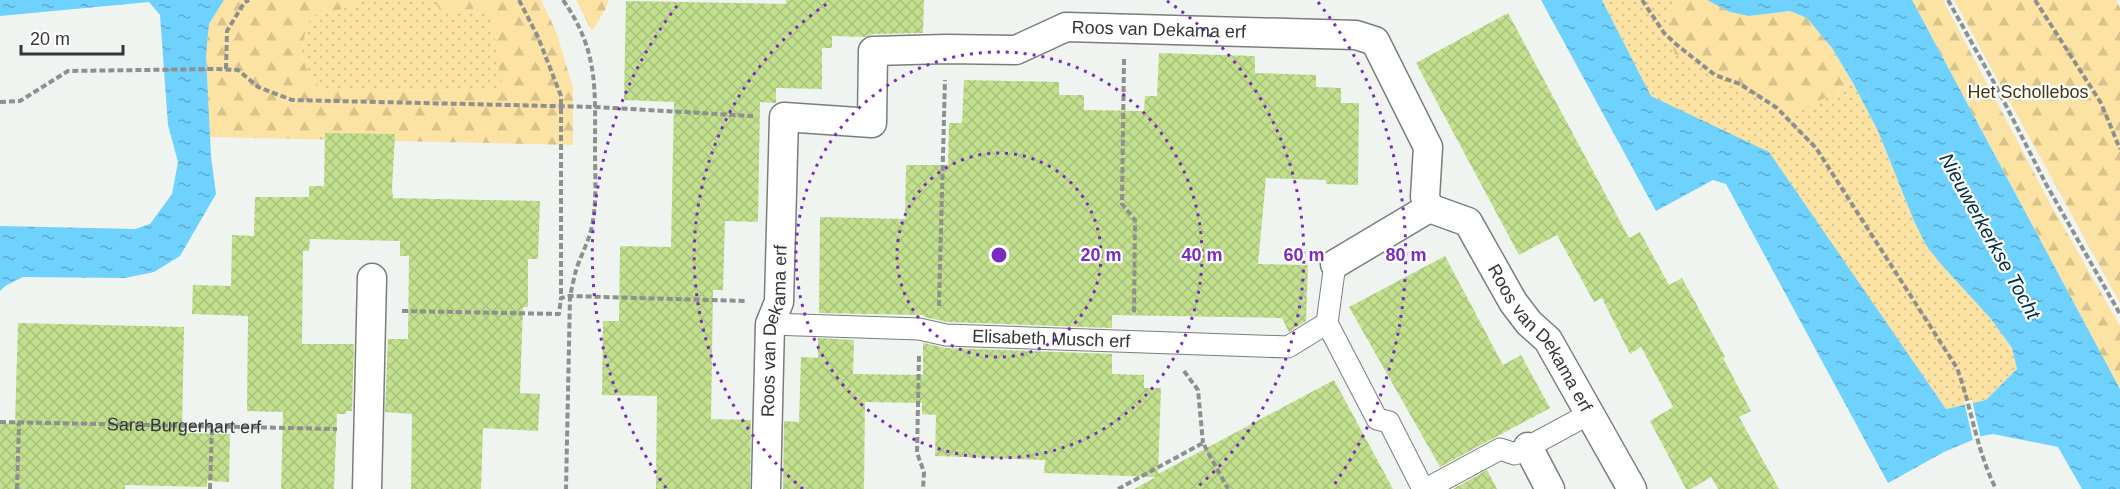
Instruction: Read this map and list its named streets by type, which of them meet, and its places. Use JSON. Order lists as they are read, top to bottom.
{
  "streets": {
    "street": ["Roos van Dekama erf", "Elisabeth Musch erf"],
    "path": ["Sara Burgerhart erf"]
  },
  "crossings": [
    ["Roos van Dekama erf", "Elisabeth Musch erf"]
  ],
  "water": ["Nieuwerkerkse Tocht"],
  "parks": ["Het Schollebos"],
  "scale_bar": "20 m",
  "rings": [
    "20 m",
    "40 m",
    "60 m",
    "80 m"
  ]
}
